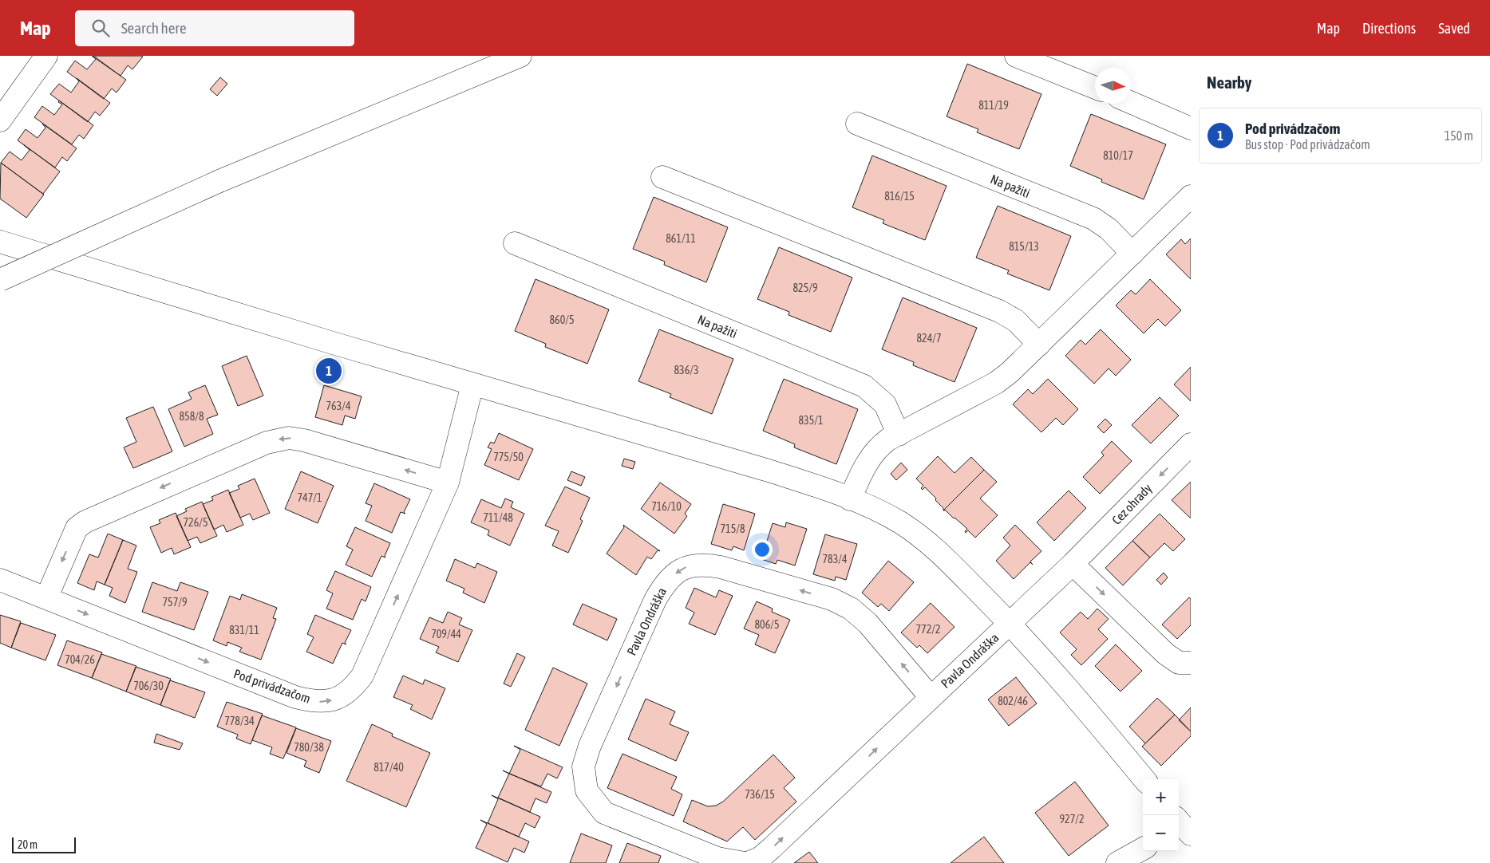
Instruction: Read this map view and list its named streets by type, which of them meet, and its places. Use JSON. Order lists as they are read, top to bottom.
{
  "streets": {
    "street": [
      "Na pažiti",
      "Cez ohrady",
      "Pavla Ondráška",
      "Pod privádzačom"
    ]
  },
  "crossings": [
    ["Cez ohrady", "Pavla Ondráška"]
  ],
  "house_numbers": [
    "811/19",
    "810/17",
    "816/15",
    "861/11",
    "815/13",
    "825/9",
    "860/5",
    "824/7",
    "836/3",
    "763/4",
    "858/8",
    "835/1",
    "775/50",
    "747/1",
    "716/10",
    "711/48",
    "726/5",
    "715/8",
    "783/4",
    "757/9",
    "806/5",
    "772/2",
    "831/11",
    "709/44",
    "704/26",
    "706/30",
    "802/46",
    "778/34",
    "780/38",
    "817/40",
    "736/15",
    "927/2"
  ],
  "scale_bar": "20 m",
  "north": "right",
  "page": {
    "header": "Map",
    "search": "Search here",
    "nav": ["Map", "Directions", "Saved"],
    "heading": "Nearby",
    "list": [
      {
        "mark": "1",
        "name": "Pod privádzačom",
        "note": "Bus stop · Pod privádzačom",
        "value": "150 m"
      }
    ],
    "pins": "1",
    "map_buttons": ["+", "−"],
    "scale": "20 m"
  }
}
